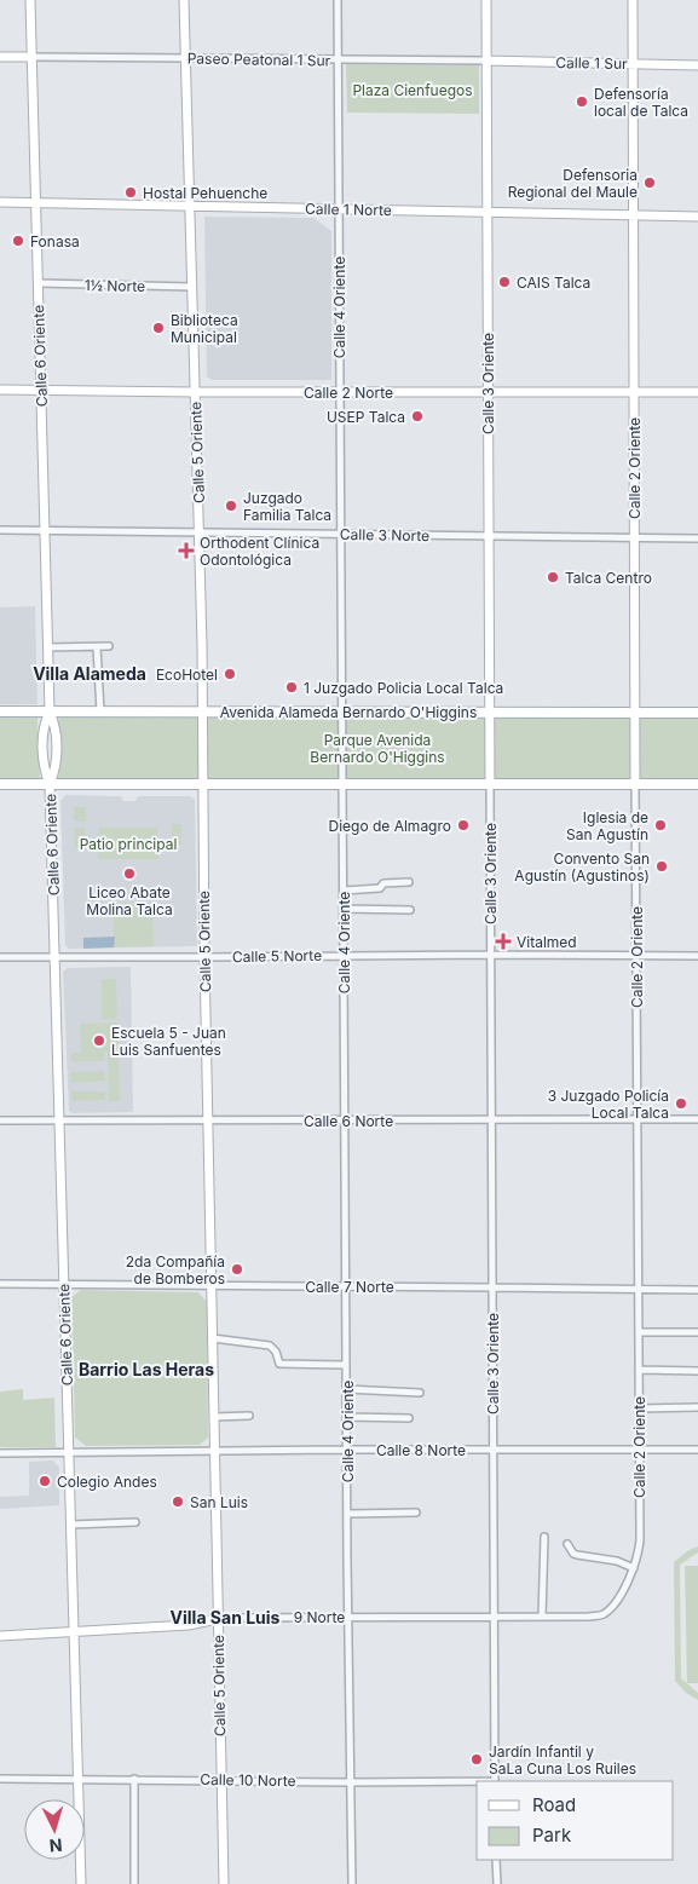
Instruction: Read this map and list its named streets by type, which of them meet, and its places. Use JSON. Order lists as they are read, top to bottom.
{
  "streets": {
    "main road": [
      "Calle 1 Sur",
      "Calle 1 Norte",
      "Calle 6 Oriente",
      "Calle 3 Oriente",
      "Calle 2 Norte",
      "Calle 5 Oriente",
      "Calle 2 Oriente",
      "Avenida Alameda Bernardo O'Higgins",
      "9 Norte"
    ],
    "street": [
      "Paseo Peatonal 1 Sur",
      "1½ Norte",
      "Calle 4 Oriente",
      "Calle 3 Norte",
      "Calle 5 Norte",
      "Calle 6 Norte",
      "Calle 7 Norte",
      "Calle 8 Norte",
      "Calle 10 Norte"
    ]
  },
  "crossings": [
    ["Paseo Peatonal 1 Sur", "Calle 1 Sur"],
    ["Paseo Peatonal 1 Sur", "Calle 4 Oriente"],
    ["Paseo Peatonal 1 Sur", "Calle 6 Oriente"],
    ["Paseo Peatonal 1 Sur", "Calle 3 Oriente"],
    ["Paseo Peatonal 1 Sur", "Calle 5 Oriente"],
    ["Calle 1 Sur", "Calle 3 Oriente"],
    ["Calle 1 Sur", "Calle 2 Oriente"],
    ["Calle 1 Norte", "Calle 4 Oriente"],
    ["Calle 1 Norte", "Calle 6 Oriente"],
    ["Calle 1 Norte", "Calle 3 Oriente"],
    ["Calle 1 Norte", "Calle 5 Oriente"],
    ["Calle 1 Norte", "Calle 2 Oriente"],
    ["1½ Norte", "Calle 6 Oriente"],
    ["1½ Norte", "Calle 5 Oriente"],
    ["Calle 4 Oriente", "Calle 2 Norte"],
    ["Calle 4 Oriente", "Calle 3 Norte"],
    ["Calle 4 Oriente", "Avenida Alameda Bernardo O'Higgins"],
    ["Calle 4 Oriente", "Calle 5 Norte"],
    ["Calle 4 Oriente", "Calle 6 Norte"],
    ["Calle 4 Oriente", "Calle 7 Norte"],
    ["Calle 4 Oriente", "Calle 8 Norte"],
    ["Calle 4 Oriente", "9 Norte"],
    ["Calle 4 Oriente", "Calle 10 Norte"],
    ["Calle 6 Oriente", "Calle 2 Norte"],
    ["Calle 6 Oriente", "Calle 3 Norte"],
    ["Calle 6 Oriente", "Avenida Alameda Bernardo O'Higgins"],
    ["Calle 6 Oriente", "Calle 5 Norte"],
    ["Calle 6 Oriente", "Calle 6 Norte"],
    ["Calle 6 Oriente", "Calle 7 Norte"],
    ["Calle 6 Oriente", "Calle 8 Norte"],
    ["Calle 6 Oriente", "9 Norte"],
    ["Calle 6 Oriente", "Calle 10 Norte"],
    ["Calle 3 Oriente", "Calle 2 Norte"],
    ["Calle 3 Oriente", "Calle 2 Oriente"],
    ["Calle 3 Oriente", "Calle 3 Norte"],
    ["Calle 3 Oriente", "Avenida Alameda Bernardo O'Higgins"],
    ["Calle 3 Oriente", "Calle 5 Norte"],
    ["Calle 3 Oriente", "Calle 6 Norte"],
    ["Calle 3 Oriente", "Calle 7 Norte"],
    ["Calle 3 Oriente", "Calle 8 Norte"],
    ["Calle 3 Oriente", "9 Norte"],
    ["Calle 2 Norte", "Calle 5 Oriente"],
    ["Calle 2 Norte", "Calle 2 Oriente"],
    ["Calle 5 Oriente", "Calle 3 Norte"],
    ["Calle 5 Oriente", "Avenida Alameda Bernardo O'Higgins"],
    ["Calle 5 Oriente", "Calle 5 Norte"],
    ["Calle 5 Oriente", "Calle 6 Norte"],
    ["Calle 5 Oriente", "Calle 7 Norte"],
    ["Calle 5 Oriente", "Calle 8 Norte"],
    ["Calle 5 Oriente", "9 Norte"],
    ["Calle 5 Oriente", "Calle 10 Norte"],
    ["Calle 2 Oriente", "Calle 3 Norte"],
    ["Calle 2 Oriente", "Avenida Alameda Bernardo O'Higgins"],
    ["Calle 2 Oriente", "Calle 5 Norte"],
    ["Calle 2 Oriente", "Calle 6 Norte"],
    ["Calle 2 Oriente", "Calle 7 Norte"],
    ["Calle 2 Oriente", "Calle 8 Norte"],
    ["Calle 2 Oriente", "9 Norte"]
  ],
  "districts": ["Villa Alameda", "Barrio Las Heras", "Villa San Luis"],
  "parks": ["Plaza Cienfuegos", "Parque Avenida Bernardo O'Higgins", "Patio principal"],
  "places": {
    "other": [
      "Defensoría local de Talca",
      "Defensoria Regional del Maule",
      "Hostal Pehuenche",
      "Fonasa",
      "CAIS Talca",
      "Biblioteca Municipal",
      "USEP Talca",
      "Juzgado Familia Talca",
      "Talca Centro",
      "EcoHotel",
      "1 Juzgado Policia Local Talca",
      "Diego de Almagro",
      "Iglesia de San Agustín",
      "Convento San Agustín (Agustinos)",
      "Liceo Abate Molina Talca",
      "Escuela 5 - Juan Luis Sanfuentes",
      "3 Juzgado Policía Local Talca",
      "2da Compañía de Bomberos",
      "Colegio Andes",
      "San Luis",
      "Jardín Infantil y SaLa Cuna Los Ruiles"
    ],
    "health": ["Orthodent Clínica Odontológica", "Vitalmed"]
  },
  "legend": ["Road", "Park"],
  "north": "bottom"
}
